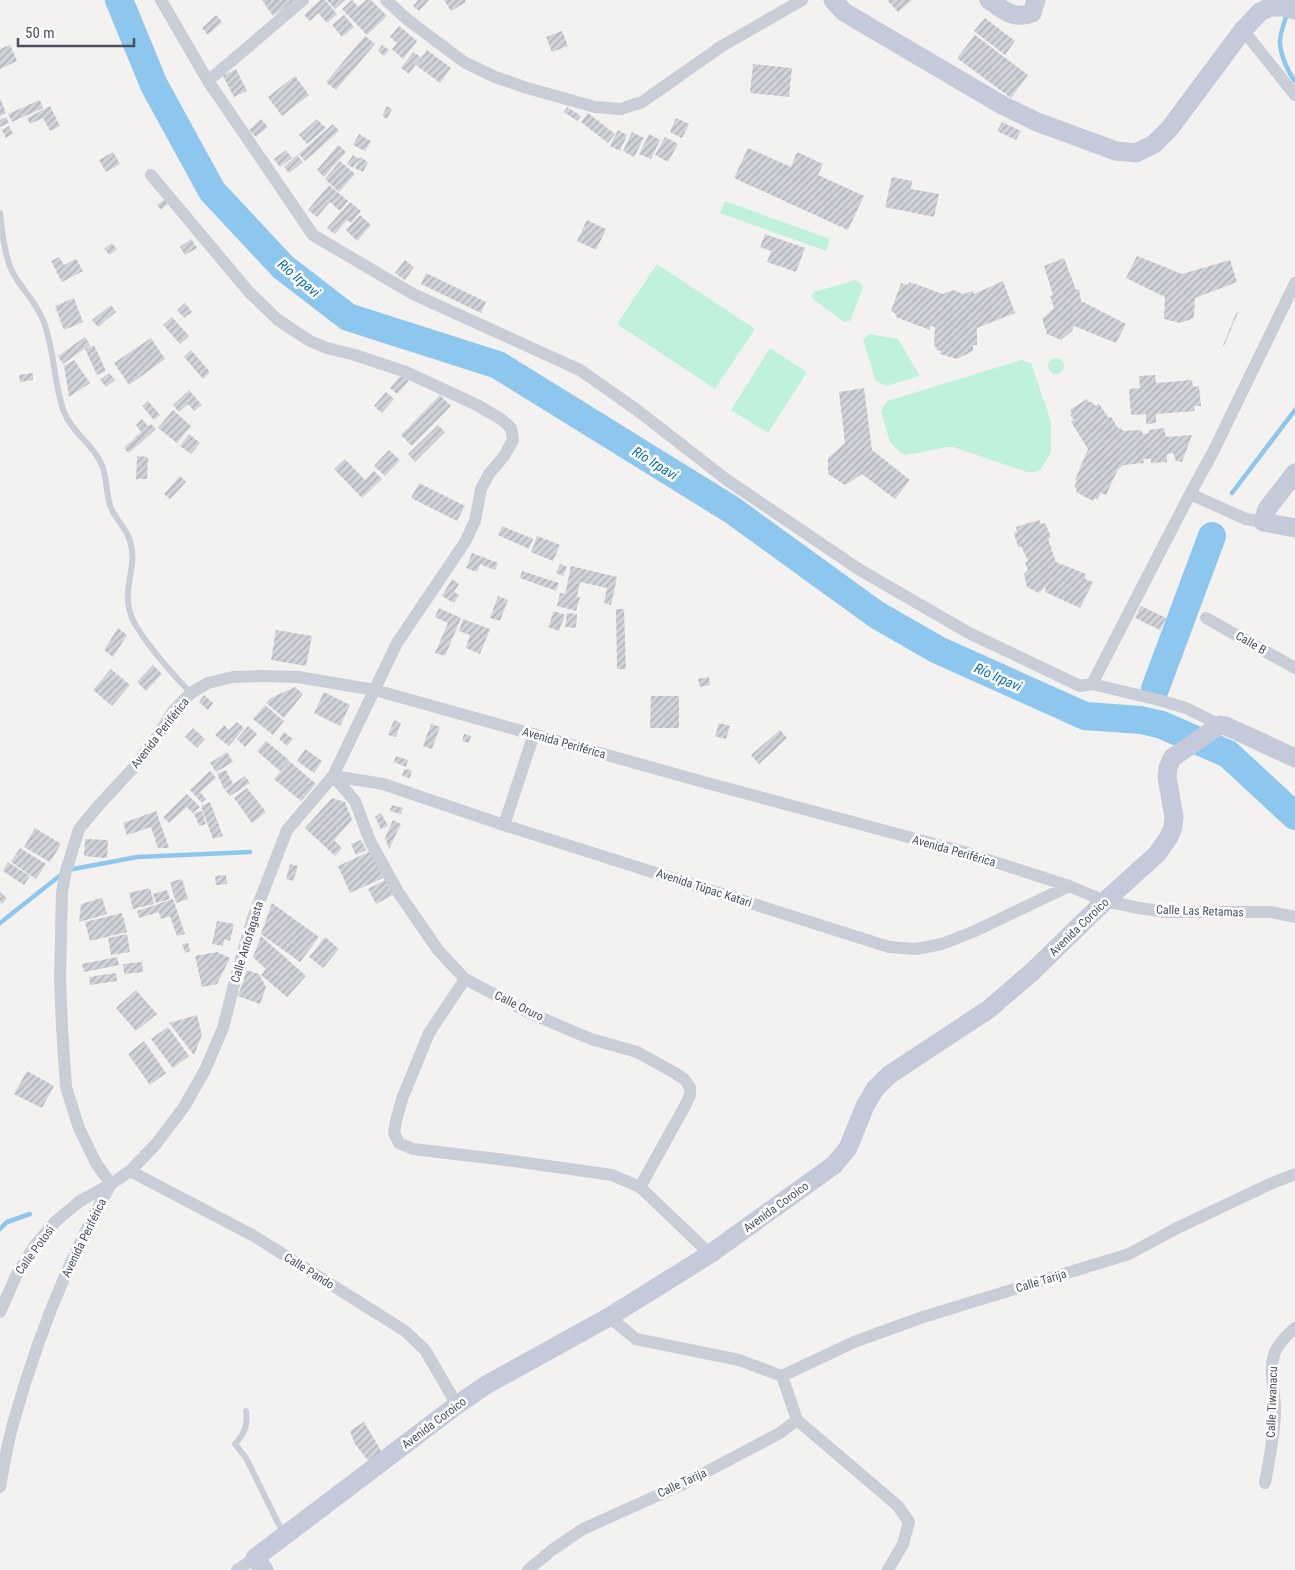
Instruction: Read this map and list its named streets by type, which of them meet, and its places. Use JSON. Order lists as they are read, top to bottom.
{
  "streets": {
    "main road": ["Avenida Coroico"],
    "street": [
      "Calle B",
      "Avenida Periférica",
      "Avenida Túpac Katari",
      "Calle Las Retamas",
      "Calle Antofagasta",
      "Calle Oruro",
      "Calle Potosi",
      "Calle Pando",
      "Calle Tarija",
      "Calle Tiwanacu"
    ]
  },
  "crossings": [
    ["Avenida Periférica", "Avenida Túpac Katari"],
    ["Avenida Periférica", "Calle Las Retamas"],
    ["Avenida Periférica", "Avenida Coroico"],
    ["Avenida Periférica", "Calle Antofagasta"],
    ["Avenida Periférica", "Calle Potosi"],
    ["Avenida Túpac Katari", "Calle Antofagasta"],
    ["Avenida Túpac Katari", "Calle Oruro"],
    ["Calle Las Retamas", "Avenida Coroico"],
    ["Avenida Coroico", "Calle Pando"],
    ["Calle Antofagasta", "Calle Oruro"],
    ["Calle Antofagasta", "Calle Potosi"],
    ["Calle Antofagasta", "Calle Pando"]
  ],
  "water": ["Río Irpavi"],
  "scale_bar": "50 m"
}
